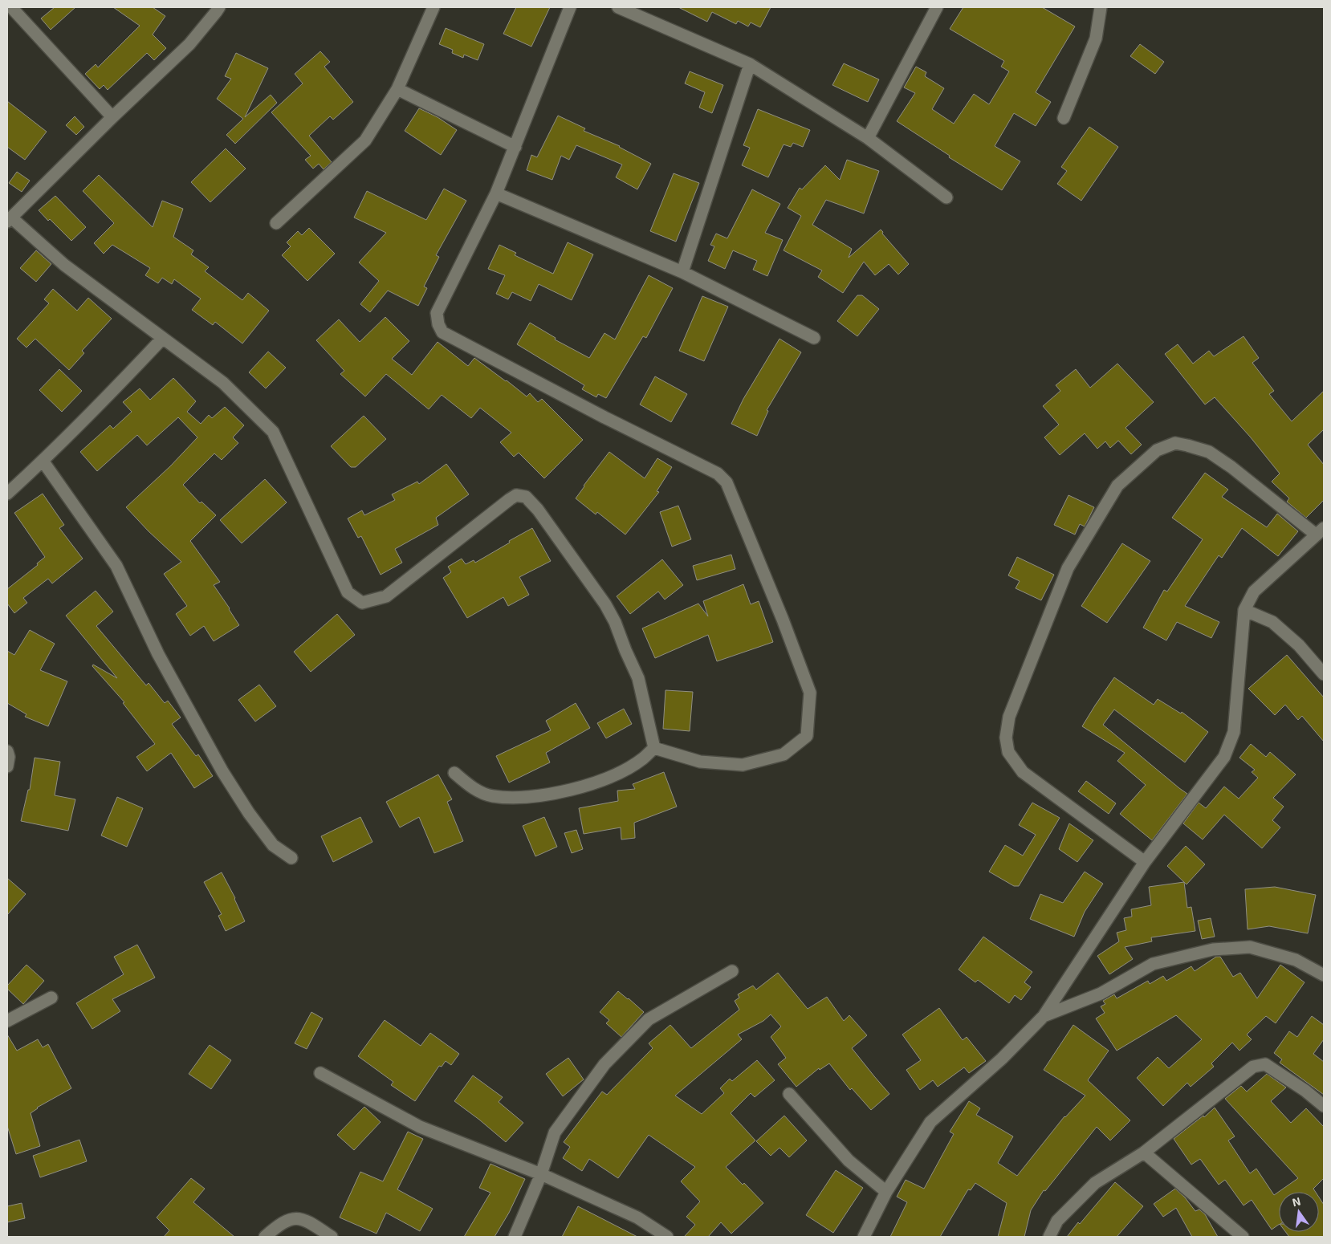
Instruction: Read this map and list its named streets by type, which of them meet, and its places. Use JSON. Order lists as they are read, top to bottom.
{
  "north": "top"
}
